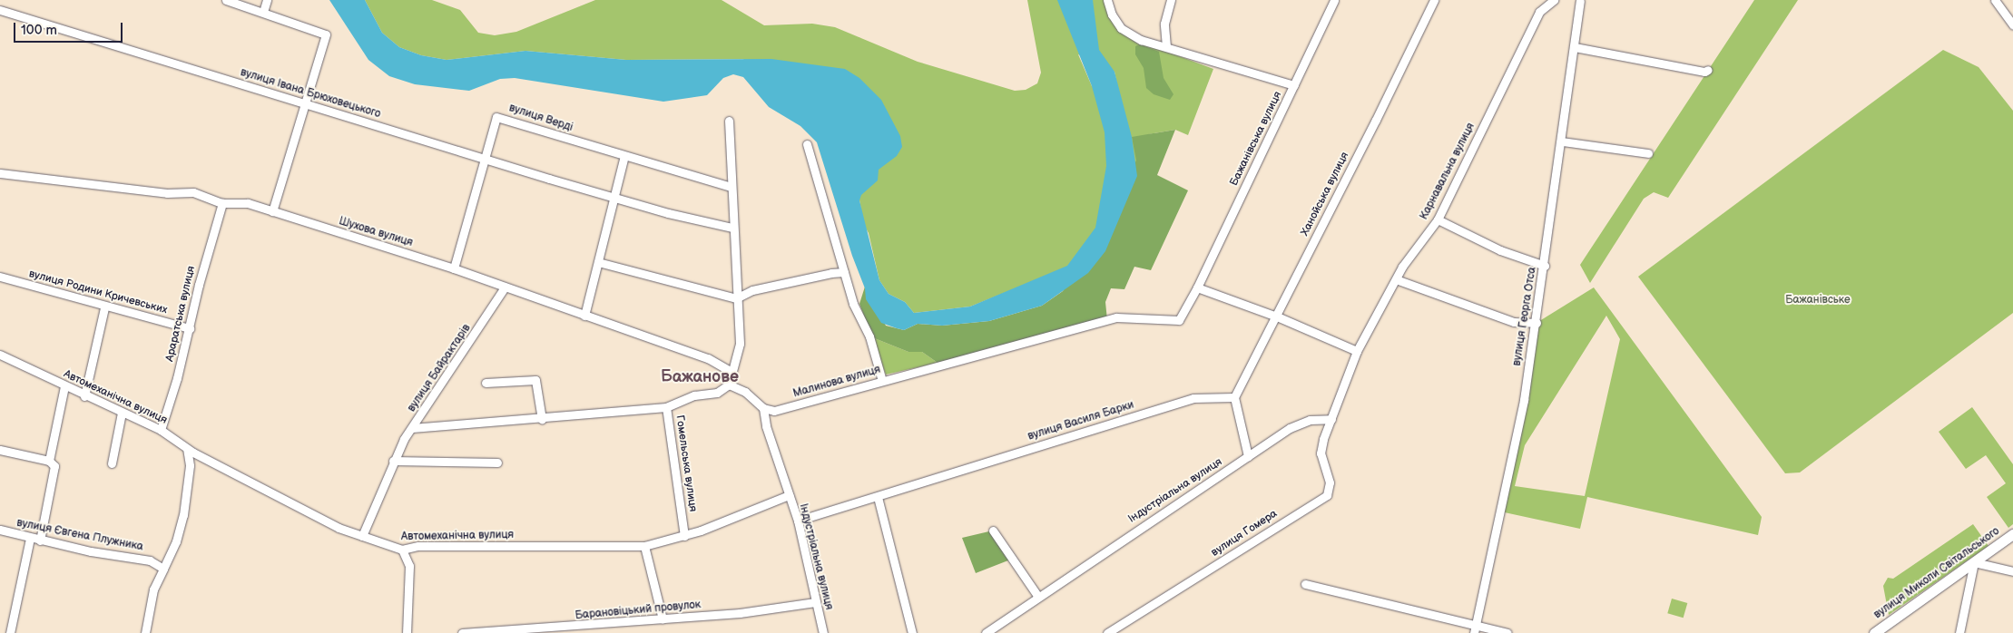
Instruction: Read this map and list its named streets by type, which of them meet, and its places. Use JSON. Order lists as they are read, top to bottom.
{
  "streets": {
    "main road": ["вулиця Миколи Світальського"],
    "street": [
      "вулиця Івана Брюховецького",
      "вулиця Верді",
      "Бажанівська вулиця",
      "Карнавальна вулиця",
      "Ханойська вулиця",
      "Шухова вулиця",
      "вулиця Родини Кричевських",
      "Араратська вулиця",
      "вулиця Георга Отса",
      "вулиця Байрактарів",
      "Малинова вулиця",
      "Автомеханічна вулиця",
      "вулиця Василя Барки",
      "Гомельська вулиця",
      "Індустріальна вулиця",
      "вулиця Гомера",
      "вулиця Євгена Плужника",
      "Барановіцький провулок"
    ]
  },
  "crossings": [
    ["вулиця Івана Брюховецького", "вулиця Верді"],
    ["вулиця Верді", "Шухова вулиця"],
    ["Бажанівська вулиця", "Малинова вулиця"],
    ["Карнавальна вулиця", "вулиця Гомера"],
    ["Ханойська вулиця", "вулиця Василя Барки"],
    ["Шухова вулиця", "Араратська вулиця"],
    ["Шухова вулиця", "вулиця Байрактарів"],
    ["вулиця Родини Кричевських", "Араратська вулиця"],
    ["Араратська вулиця", "Автомеханічна вулиця"],
    ["вулиця Байрактарів", "Автомеханічна вулиця"],
    ["Малинова вулиця", "Індустріальна вулиця"],
    ["Автомеханічна вулиця", "Гомельська вулиця"],
    ["Автомеханічна вулиця", "Індустріальна вулиця"],
    ["вулиця Василя Барки", "Індустріальна вулиця"],
    ["Індустріальна вулиця", "вулиця Гомера"],
    ["Індустріальна вулиця", "Барановіцький провулок"]
  ],
  "districts": ["Бажанове"],
  "parks": ["Бажанівське"],
  "scale_bar": "100 m"
}
